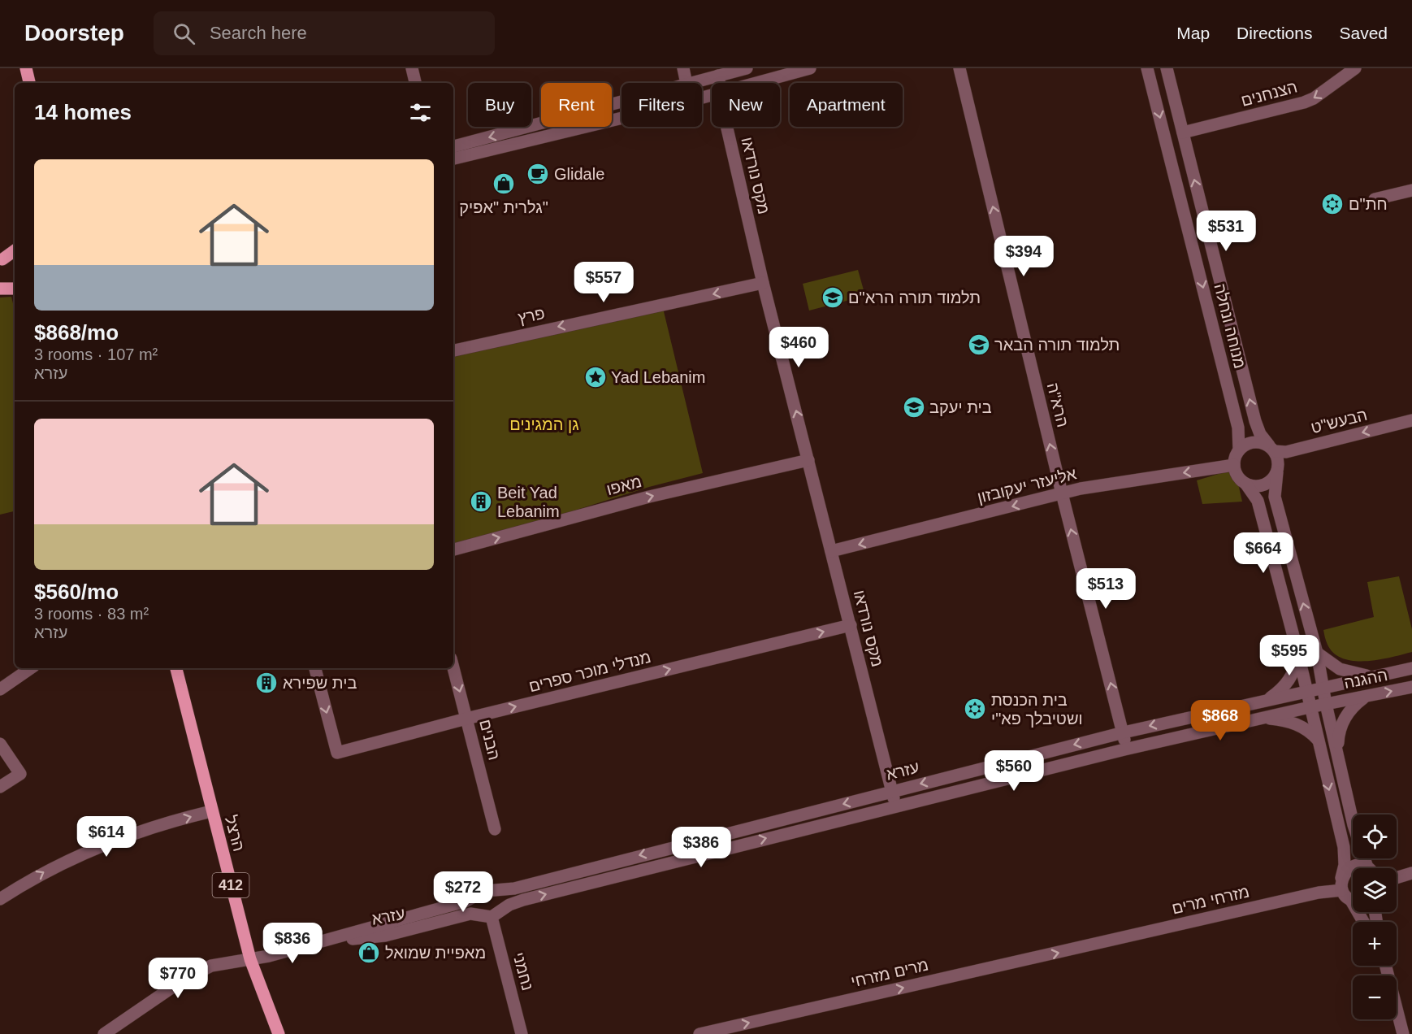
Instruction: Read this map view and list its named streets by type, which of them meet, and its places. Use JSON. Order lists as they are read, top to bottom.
{
  "streets": {
    "main road": ["הרצל", "412"],
    "street": [
      "הצנחנים",
      "מקס נורדאו",
      "פרץ",
      "מנוחה ונחלה",
      "הרא\"ה",
      "הבעש\"ט",
      "מאפו",
      "אליעזר יעקובזון",
      "מנדלי מוכר ספרים",
      "ההגנה",
      "הבנים",
      "עזרא",
      "מזרחי מרים",
      "נחמני",
      "מרים מזרחי"
    ]
  },
  "crossings": [
    ["הצנחנים", "מנוחה ונחלה"],
    ["מקס נורדאו", "פרץ"],
    ["מקס נורדאו", "מאפו"],
    ["מקס נורדאו", "אליעזר יעקובזון"],
    ["מקס נורדאו", "מנדלי מוכר ספרים"],
    ["מקס נורדאו", "עזרא"],
    ["מנוחה ונחלה", "הבעש\"ט"],
    ["מנוחה ונחלה", "אליעזר יעקובזון"],
    ["הרא\"ה", "אליעזר יעקובזון"],
    ["הרא\"ה", "עזרא"],
    ["הבעש\"ט", "אליעזר יעקובזון"],
    ["מנדלי מוכר ספרים", "הבנים"],
    ["ההגנה", "עזרא"],
    ["עזרא", "הרצל"],
    ["עזרא", "נחמני"],
    ["מזרחי מרים", "מרים מזרחי"]
  ],
  "one_way": [
    "הצנחנים",
    "פרץ",
    "הרא\"ה",
    "הבעש\"ט",
    "מאפו",
    "אליעזר יעקובזון",
    "מנדלי מוכר ספרים",
    "מרים מזרחי"
  ],
  "parks": ["גן המגינים"],
  "places": {
    "cafe": ["Glidale"],
    "shop": ["גלרית \"אפיק\"", "מאפיית שמואל"],
    "synagogue": ["חת\"ם", "בית הכנסת ושטיבלך פא\"י"],
    "school or university": ["תלמוד תורה הרא\"ם", "תלמוד תורה הבאר", "בית יעקב"],
    "place": ["Yad Lebanim"],
    "building": ["Beit Yad Lebanim", "בית שפירא"]
  },
  "page": {
    "header": "Doorstep",
    "search": "Search here",
    "nav": ["Map", "Directions", "Saved"],
    "chip": [
      "Buy",
      "Rent",
      "Filters",
      "New",
      "Apartment"
    ],
    "heading": "14 homes",
    "list": [
      {
        "name": "$868/mo",
        "note": "3 rooms · 107 m² · עזרא"
      },
      {
        "name": "$560/mo",
        "note": "3 rooms · 83 m² · עזרא"
      }
    ],
    "price": [
      "$531",
      "$394",
      "$557",
      "$460",
      "$664",
      "$513",
      "$595",
      "$868",
      "$560",
      "$614",
      "$386",
      "$272",
      "$836",
      "$770"
    ],
    "map_buttons": ["+", "−"]
  }
}
